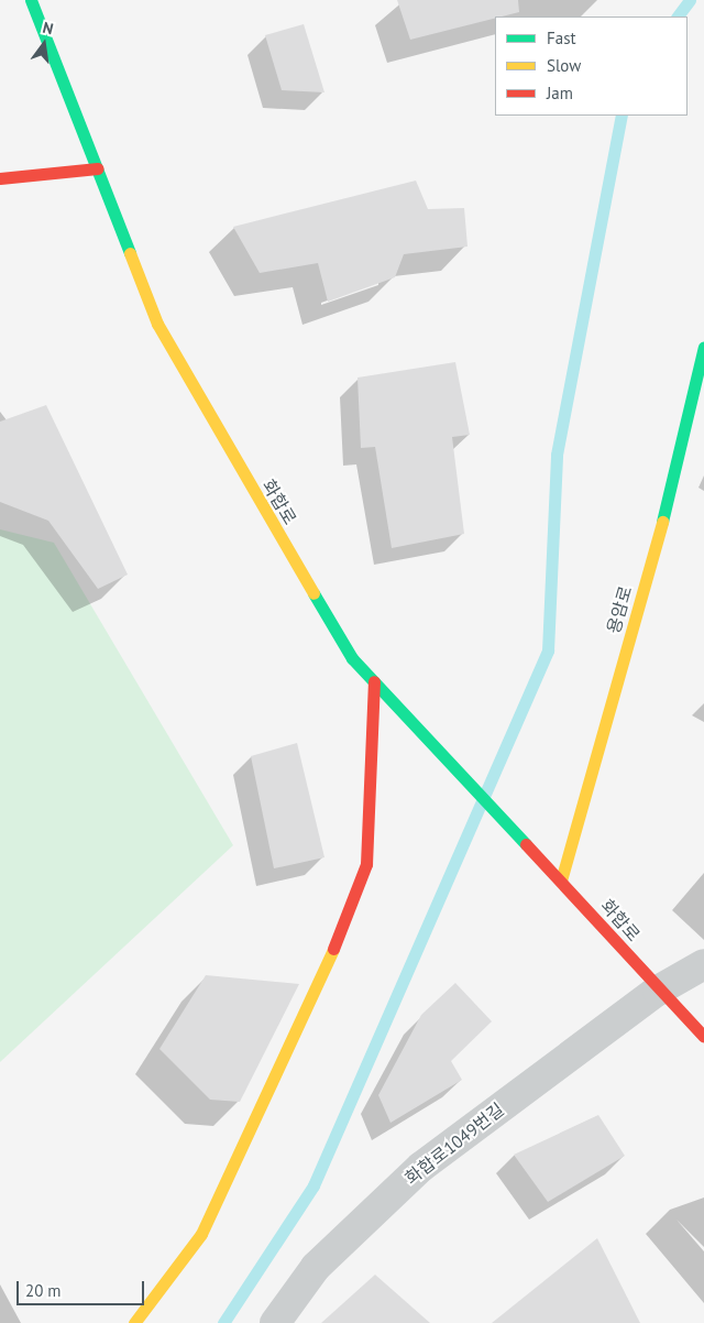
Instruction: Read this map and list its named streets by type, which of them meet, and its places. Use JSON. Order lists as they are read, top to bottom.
{
  "streets": {
    "street": ["화합로", "용암로", "화합로1049번길"]
  },
  "crossings": [
    ["화합로", "용암로"],
    ["화합로", "화합로1049번길"]
  ],
  "legend": ["Fast", "Slow", "Jam"],
  "scale_bar": "20 m",
  "north": "top"
}
